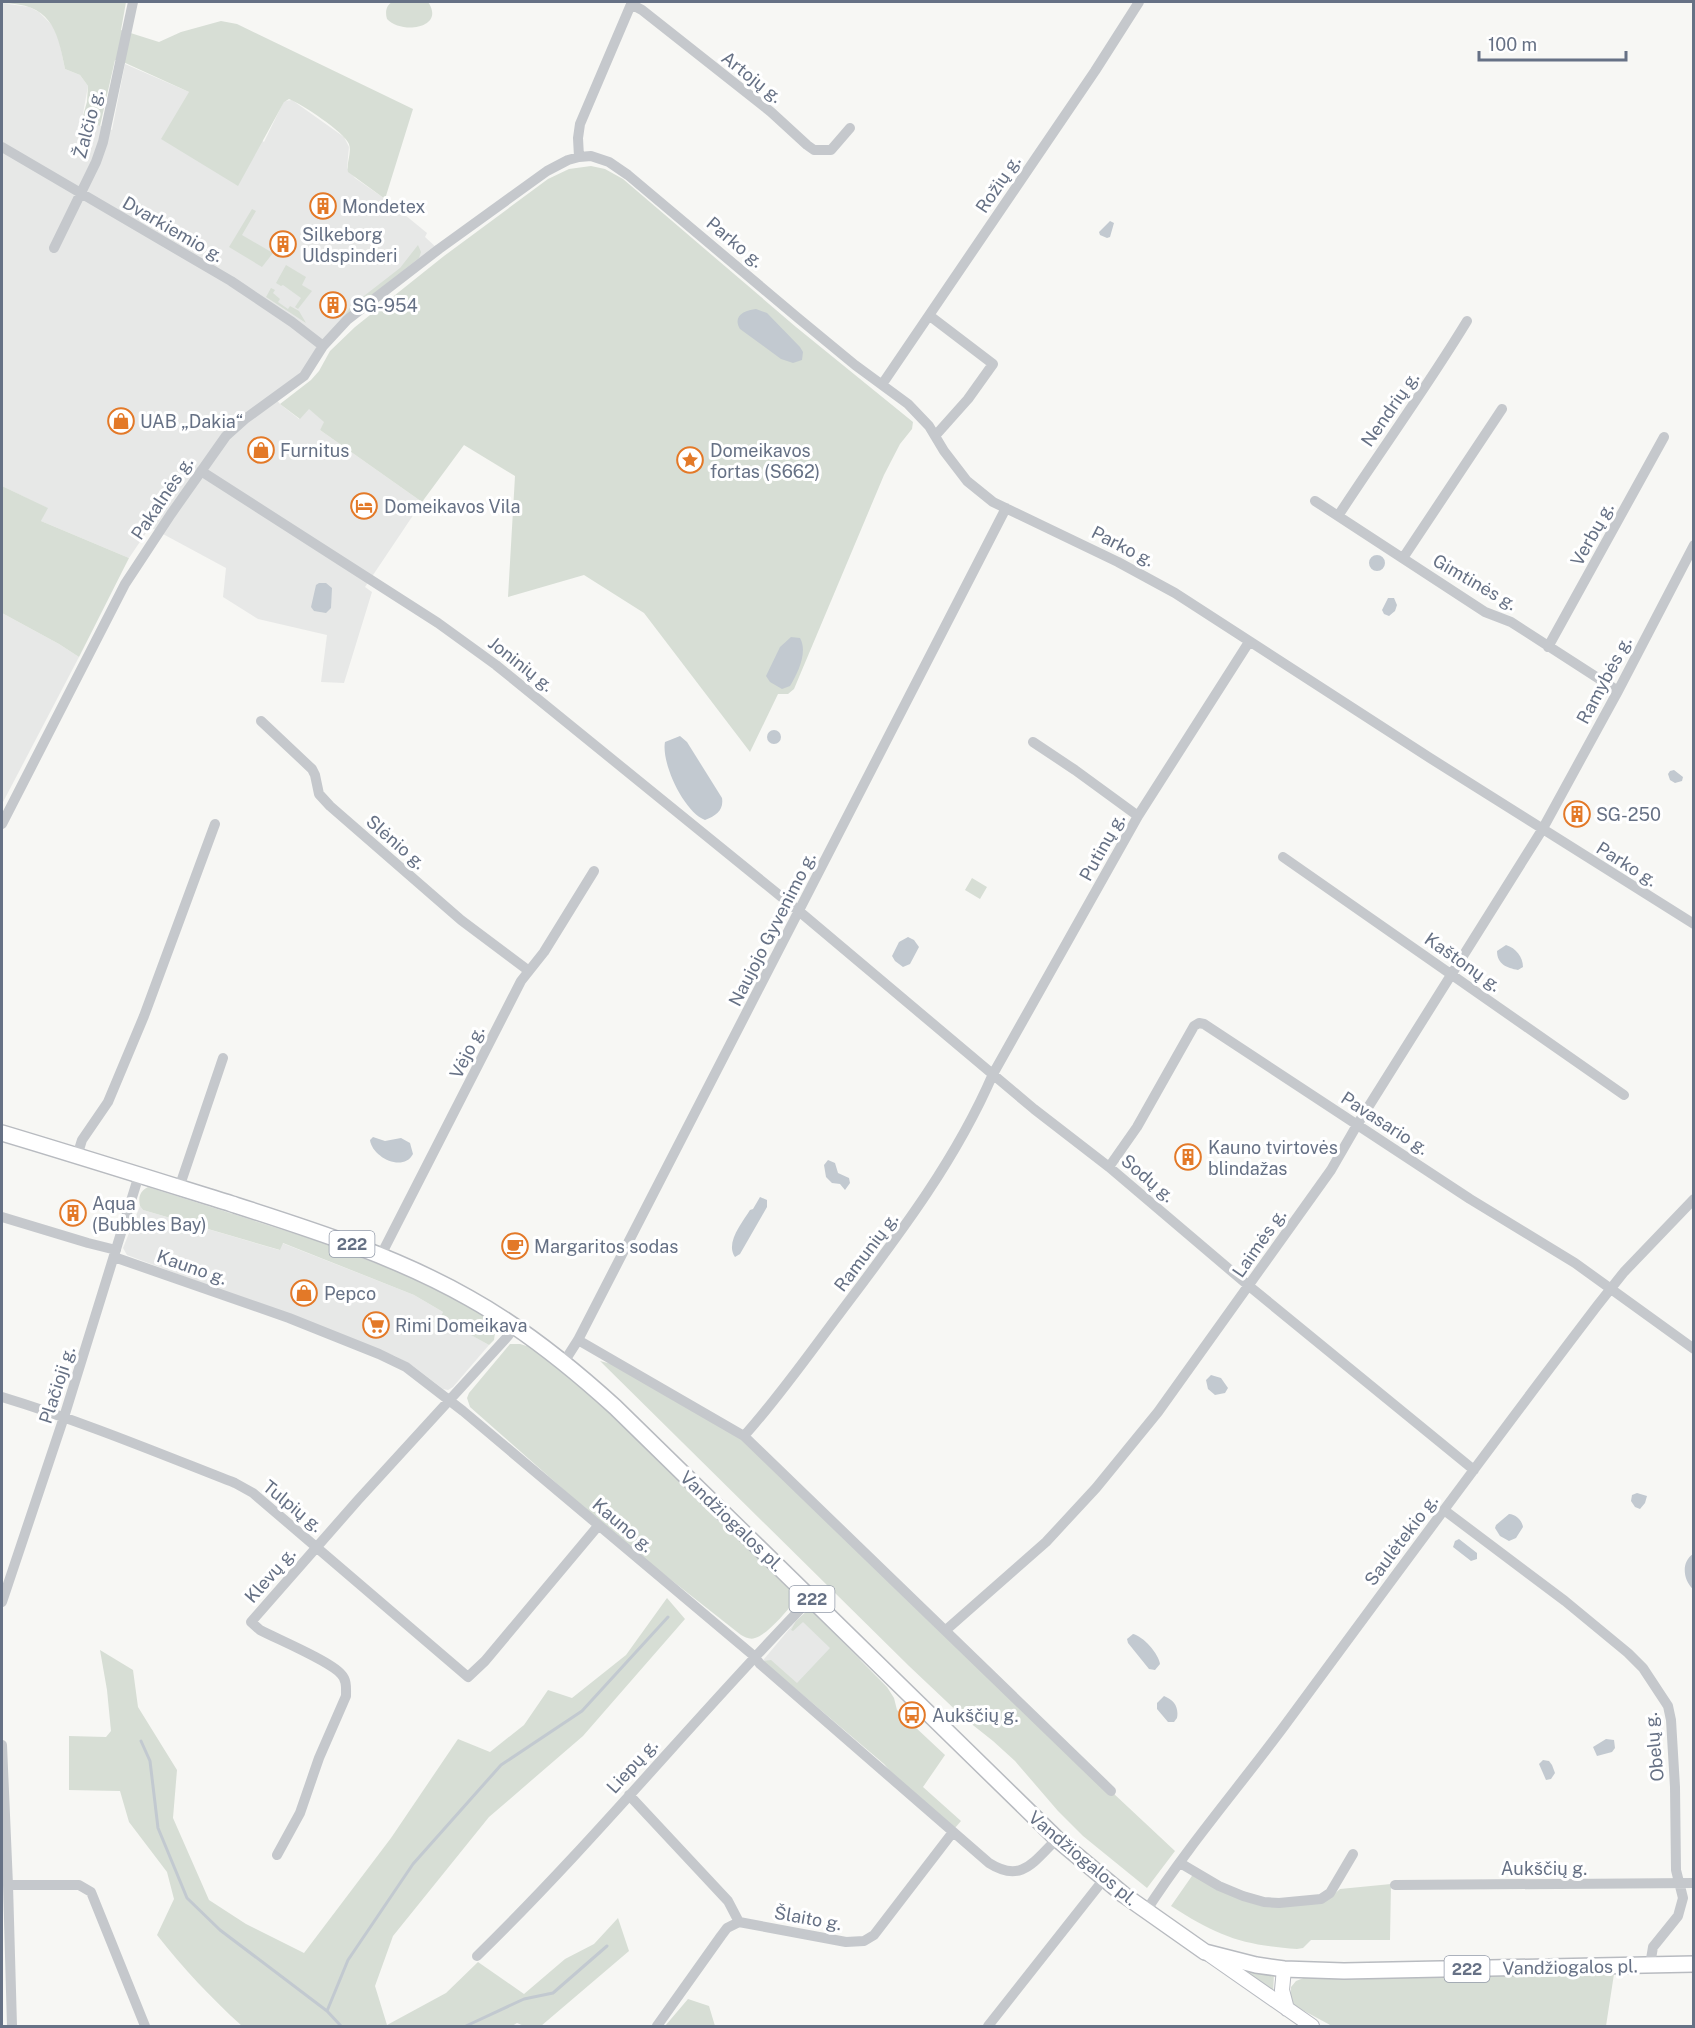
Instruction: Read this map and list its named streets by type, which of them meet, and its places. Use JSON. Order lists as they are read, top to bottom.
{
  "streets": {
    "main road": ["222", "Vandžiogalos pl."],
    "street": [
      "Artojų g.",
      "Žalčio g.",
      "Rožių g.",
      "Dvarkiemio g.",
      "Parko g.",
      "Nendrių g.",
      "Pakalnės g.",
      "Verbų g.",
      "Gimtinės g.",
      "Joninių g.",
      "Ramybės g.",
      "Slėnio g.",
      "Putinų g.",
      "Naujojo Gyvenimo g.",
      "Kaštonų g.",
      "Vėjo g.",
      "Pavasario g.",
      "Sodų g.",
      "Laimės g.",
      "Ramunių g.",
      "Kauno g.",
      "Plačioji g.",
      "Tulpių g.",
      "Saulėtekio g.",
      "Klevų g.",
      "Obelų g.",
      "Liepų g.",
      "Aukščių g.",
      "Šlaito g."
    ]
  },
  "crossings": [
    ["Žalčio g.", "Dvarkiemio g."],
    ["Rožių g.", "Parko g."],
    ["Dvarkiemio g.", "Pakalnės g."],
    ["Parko g.", "Pakalnės g."],
    ["Parko g.", "Ramybės g."],
    ["Parko g.", "Putinų g."],
    ["Parko g.", "Naujojo Gyvenimo g."],
    ["Parko g.", "Laimės g."],
    ["Nendrių g.", "Gimtinės g."],
    ["Pakalnės g.", "Joninių g."],
    ["Verbų g.", "Gimtinės g."],
    ["Gimtinės g.", "Ramybės g."],
    ["Joninių g.", "Naujojo Gyvenimo g."],
    ["Joninių g.", "Sodų g."],
    ["Ramybės g.", "Laimės g."],
    ["Slėnio g.", "Vėjo g."],
    ["Putinų g.", "Sodų g."],
    ["Putinų g.", "Ramunių g."],
    ["Naujojo Gyvenimo g.", "Sodų g."],
    ["Naujojo Gyvenimo g.", "Vandžiogalos pl."],
    ["Kaštonų g.", "Laimės g."],
    ["Vėjo g.", "Vandžiogalos pl."],
    ["Pavasario g.", "Sodų g."],
    ["Pavasario g.", "Laimės g."],
    ["Pavasario g.", "Saulėtekio g."],
    ["Sodų g.", "Laimės g."],
    ["Sodų g.", "Ramunių g."],
    ["Sodų g.", "Saulėtekio g."],
    ["Kauno g.", "Plačioji g."],
    ["Kauno g.", "Tulpių g."],
    ["Kauno g.", "Vandžiogalos pl."],
    ["Kauno g.", "Klevų g."],
    ["Kauno g.", "Liepų g."],
    ["Kauno g.", "Šlaito g."],
    ["Plačioji g.", "Tulpių g."],
    ["Plačioji g.", "Vandžiogalos pl."],
    ["Tulpių g.", "Klevų g."],
    ["Vandžiogalos pl.", "Saulėtekio g."],
    ["Vandžiogalos pl.", "Klevų g."],
    ["Vandžiogalos pl.", "Obelų g."],
    ["Vandžiogalos pl.", "Liepų g."],
    ["Saulėtekio g.", "Obelų g."],
    ["Obelų g.", "Aukščių g."]
  ],
  "places": {
    "building": [
      "Mondetex",
      "Silkeborg Uldspinderi",
      "SG-954",
      "SG-250",
      "Kauno tvirtovės blindažas",
      "Aqua (Bubbles Bay)"
    ],
    "shop": ["UAB „Dakia“", "Furnitus", "Pepco"],
    "place": ["Domeikavos fortas (S662)"],
    "hotel": ["Domeikavos Vila"],
    "cafe": ["Margaritos sodas"],
    "supermarket": ["Rimi Domeikava"],
    "bus stop": ["Aukščių g."]
  },
  "scale_bar": "100 m"
}
